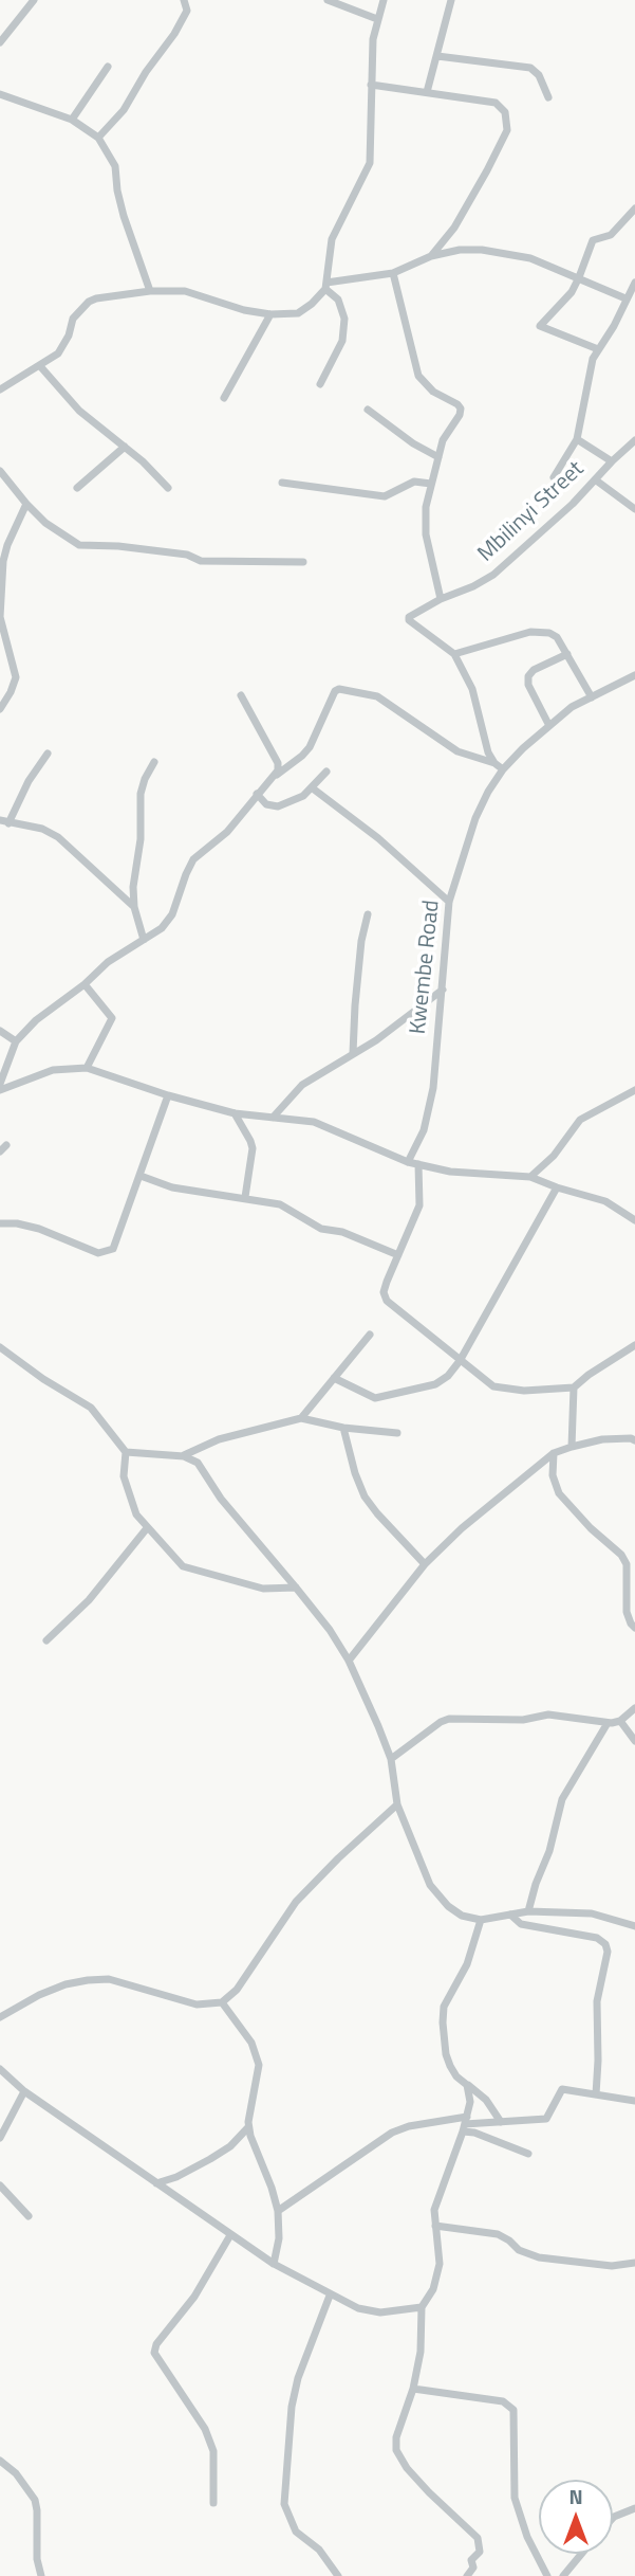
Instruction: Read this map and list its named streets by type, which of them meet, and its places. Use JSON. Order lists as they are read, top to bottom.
{
  "streets": {
    "street": ["Mbilinyi Street", "Kwembe Road"]
  },
  "north": "top"
}
